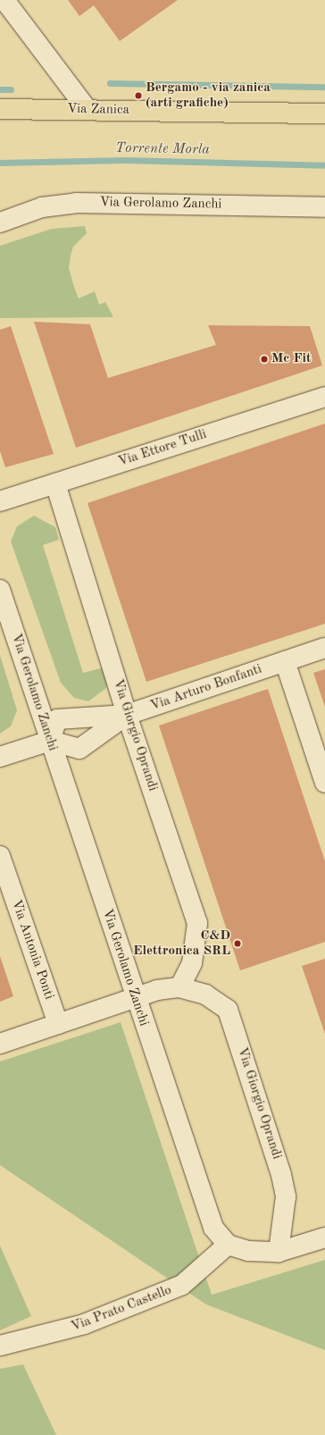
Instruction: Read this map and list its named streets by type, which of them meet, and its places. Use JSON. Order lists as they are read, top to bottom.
{
  "streets": {
    "main road": ["Via Zanica"],
    "street": [
      "Via Gerolamo Zanchi",
      "Via Ettore Tulli",
      "Via Arturo Bonfanti",
      "Via Giorgio Oprandi",
      "Via Antonia Ponti",
      "Via Prato Castello"
    ]
  },
  "crossings": [
    ["Via Gerolamo Zanchi", "Via Arturo Bonfanti"],
    ["Via Gerolamo Zanchi", "Via Giorgio Oprandi"],
    ["Via Gerolamo Zanchi", "Via Prato Castello"],
    ["Via Ettore Tulli", "Via Giorgio Oprandi"],
    ["Via Arturo Bonfanti", "Via Giorgio Oprandi"],
    ["Via Giorgio Oprandi", "Via Antonia Ponti"]
  ],
  "water": ["Torrente Morla"],
  "places": ["Bergamo - via zanica (arti grafiche)", "Mc Fit", "C&D Elettronica SRL"]
}
